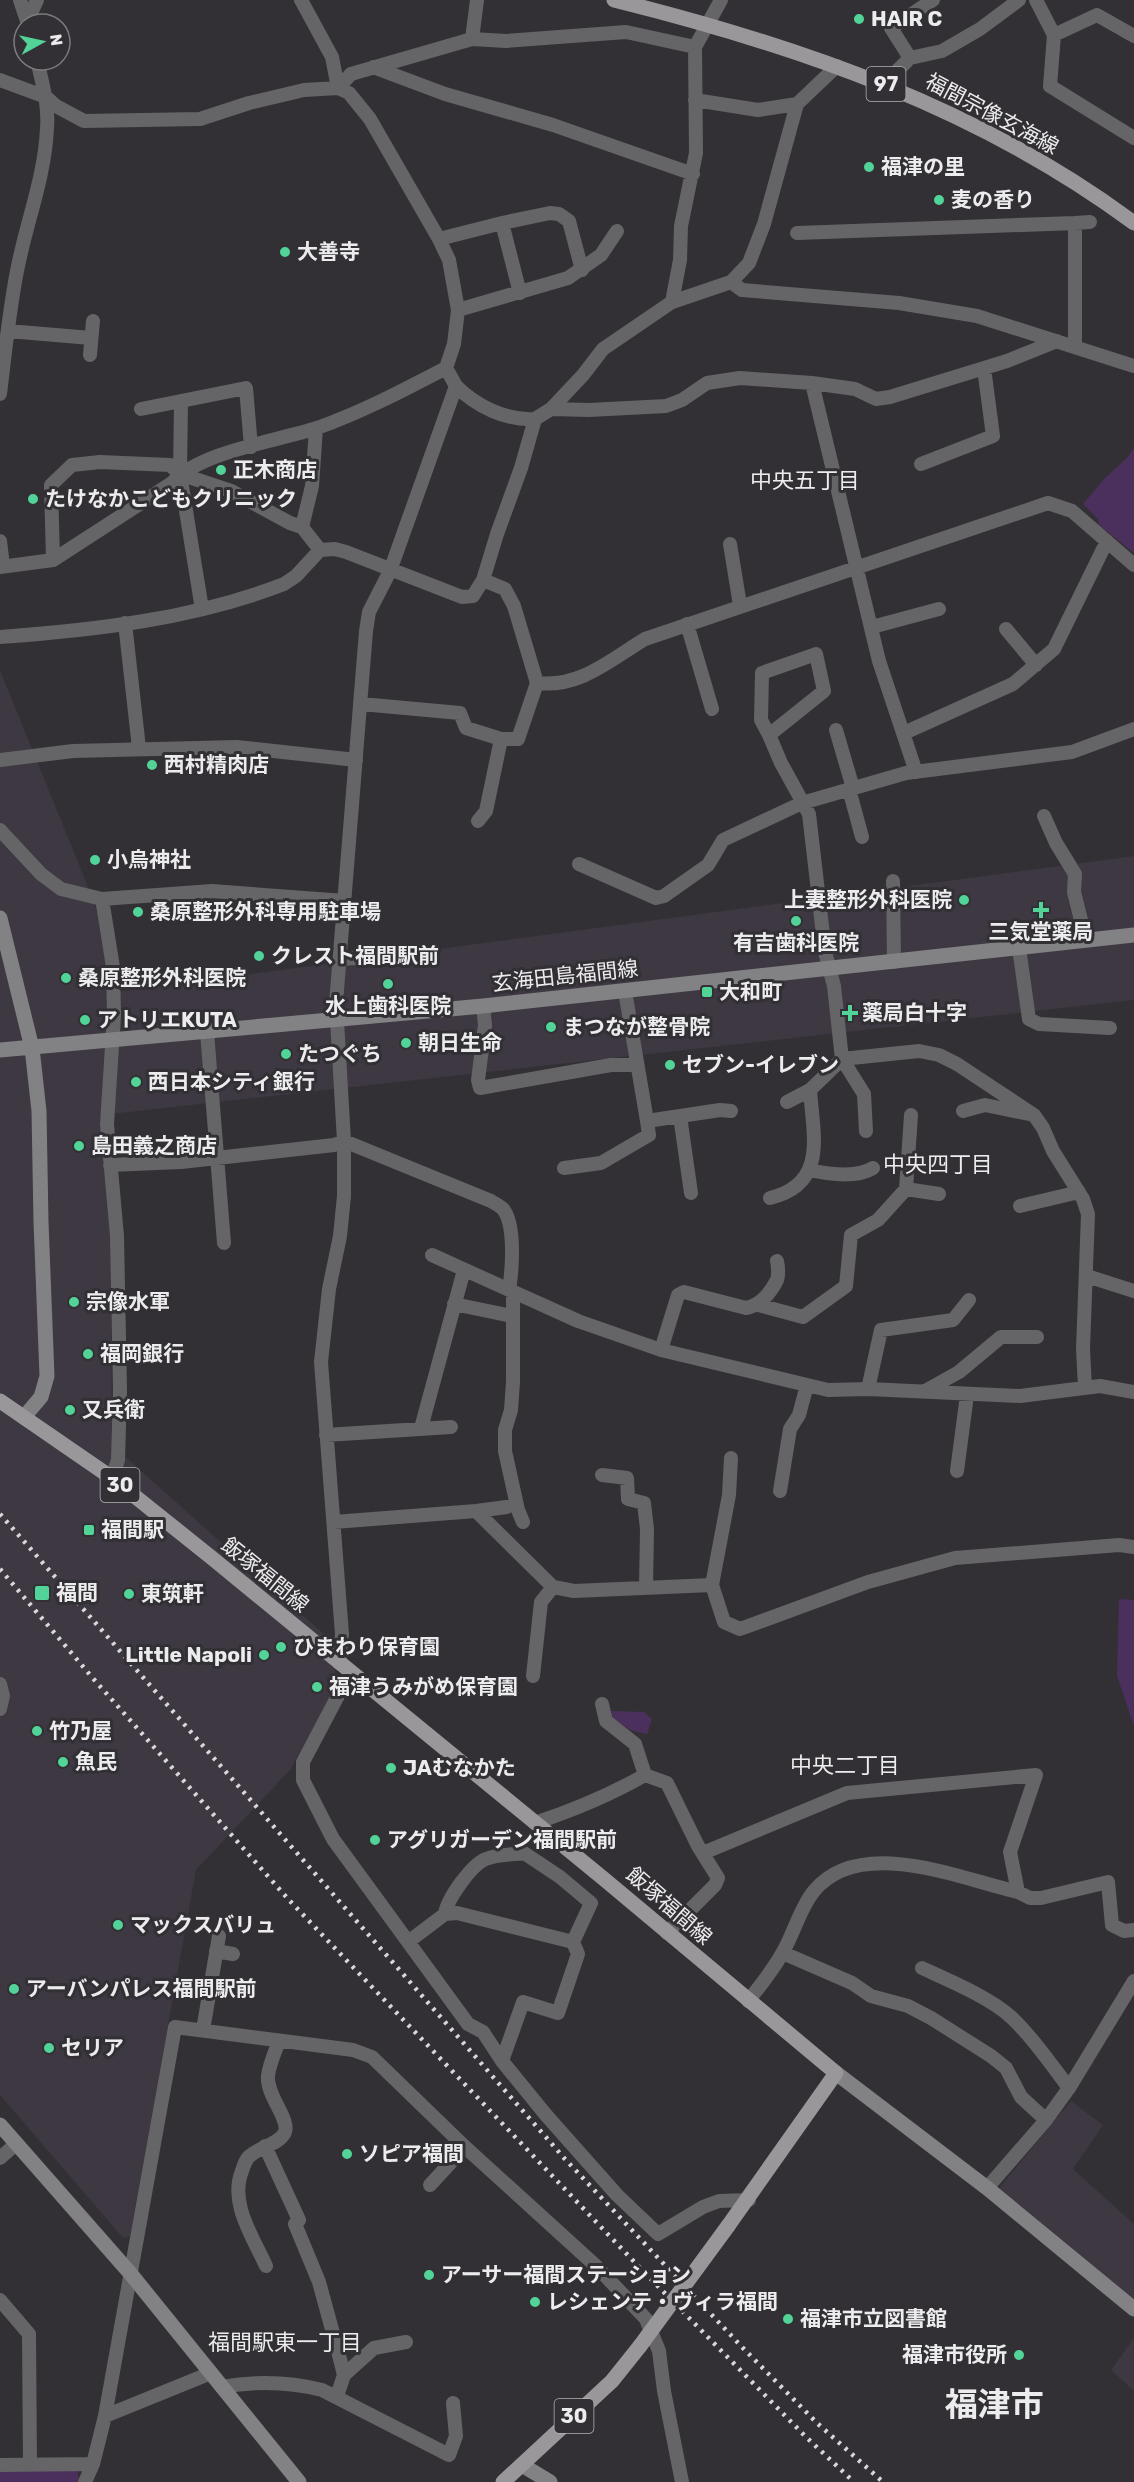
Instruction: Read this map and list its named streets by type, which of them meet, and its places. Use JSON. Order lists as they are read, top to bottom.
{
  "streets": {
    "main road": [
      "97",
      "福間宗像玄海線",
      "30",
      "飯塚福間線"
    ],
    "street": ["玄海田島福間線"]
  },
  "crossings": [
    ["30", "飯塚福間線"]
  ],
  "districts": [
    "中央五丁目",
    "中央四丁目",
    "中央二丁目",
    "福間駅東一丁目",
    "福津市"
  ],
  "places": {
    "other": [
      "HAIR C",
      "福津の里",
      "麦の香り",
      "大善寺",
      "正木商店",
      "たけなかこどもクリニック",
      "西村精肉店",
      "小烏神社",
      "上妻整形外科医院",
      "桑原整形外科専用駐車場",
      "有吉歯科医院",
      "クレスト福間駅前",
      "桑原整形外科医院",
      "水上歯科医院",
      "アトリエKUTA",
      "まつなが整骨院",
      "朝日生命",
      "たつぐち",
      "セブン-イレブン",
      "西日本シティ銀行",
      "島田義之商店",
      "宗像水軍",
      "福岡銀行",
      "又兵衛",
      "東筑軒",
      "ひまわり保育園",
      "Little Napoli",
      "福津うみがめ保育園",
      "竹乃屋",
      "魚民",
      "JAむなかた",
      "アグリガーデン福間駅前",
      "マックスバリュ",
      "アーバンパレス福間駅前",
      "セリア",
      "ソピア福間",
      "アーサー福間ステーション",
      "レシェンテ・ヴィラ福間",
      "福津市立図書館",
      "福津市役所"
    ],
    "health": ["三気堂薬局", "薬局白十字"],
    "transit": ["大和町", "福間駅", "福間"]
  },
  "north": "right"
}
